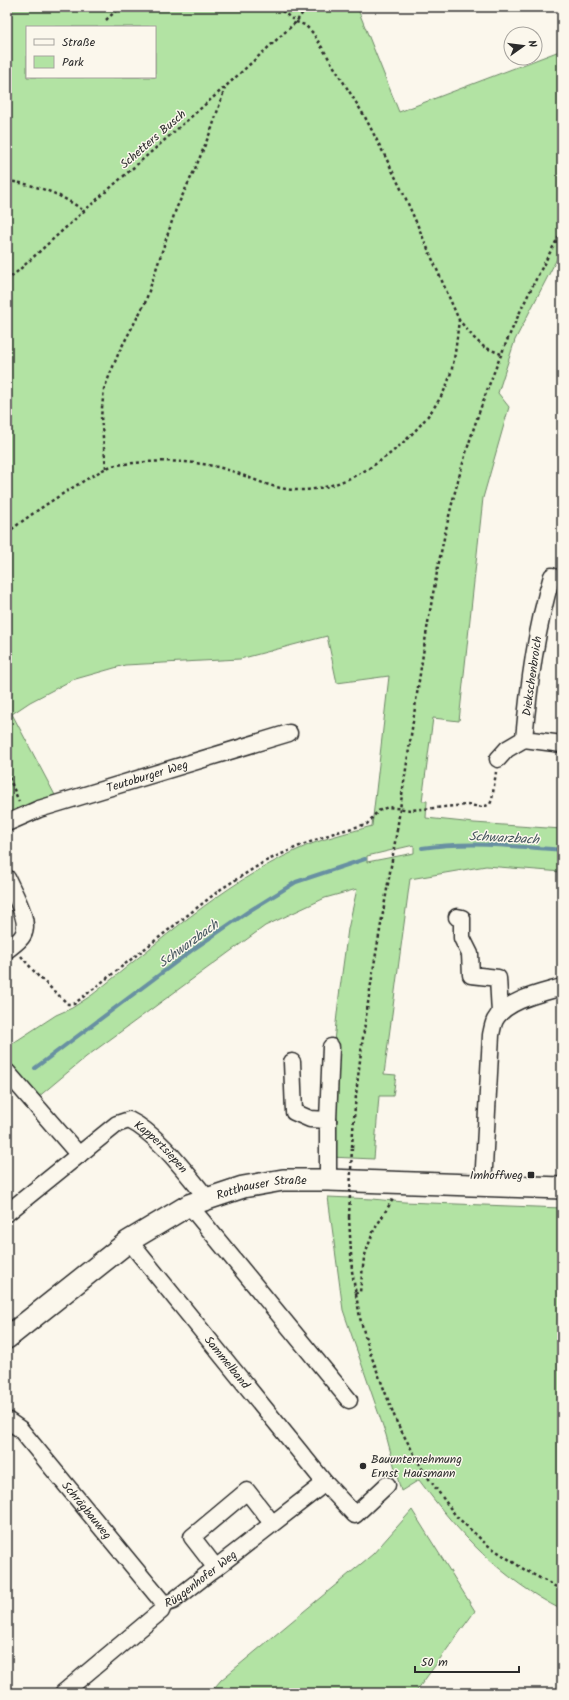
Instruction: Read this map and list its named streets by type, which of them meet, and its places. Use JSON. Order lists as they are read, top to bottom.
{
  "streets": {
    "main road": ["Rotthauser Straße"],
    "street": [
      "Diekschenbroich",
      "Teutoburger Weg",
      "Kappertsiepen",
      "Sammelband",
      "Schrägbauweg",
      "Rüggenhofer Weg"
    ],
    "path": ["Schetters Busch"]
  },
  "crossings": [
    ["Kappertsiepen", "Rotthauser Straße"],
    ["Rotthauser Straße", "Sammelband"],
    ["Sammelband", "Rüggenhofer Weg"],
    ["Schrägbauweg", "Rüggenhofer Weg"]
  ],
  "water": ["Schwarzbach"],
  "places": {
    "transit": ["Imhoffweg"],
    "other": ["Bauunternehmung Ernst Hausmann"]
  },
  "legend": ["Straße", "Park"],
  "scale_bar": "50 m",
  "north": "right"
}
